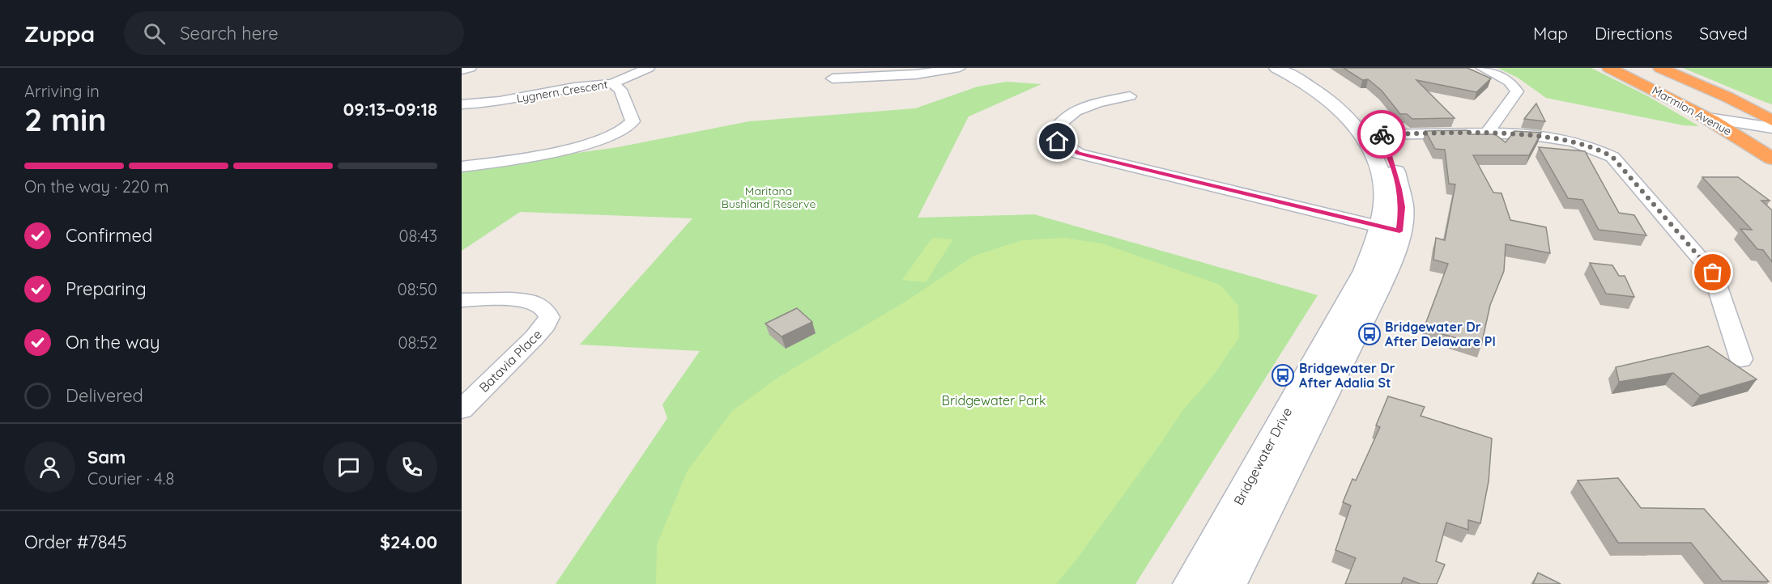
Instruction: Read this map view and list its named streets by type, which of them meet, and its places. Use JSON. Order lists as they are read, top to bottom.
{
  "streets": {
    "highway": ["Marmion Avenue"],
    "street": ["Lygnern Crescent", "Batavia Place", "Bridgewater Drive"]
  },
  "parks": ["Maritana Bushland Reserve", "Bridgewater Park"],
  "places": {
    "bus stop": ["Bridgewater Dr After Delaware Pl", "Bridgewater Dr After Adalia St"]
  },
  "page": {
    "header": "Zuppa",
    "search": "Search here",
    "nav": ["Map", "Directions", "Saved"],
    "heading": ["2 min", "Arriving in", "09:13–09:18"],
    "panel": [
      "Sam",
      "Courier · 4.8",
      "Order #7845",
      "$24.00"
    ],
    "bar": "On the way · 220 m",
    "list": [
      ["Confirmed", "08:43"],
      ["Preparing", "08:50"],
      ["On the way", "08:52"],
      "Delivered"
    ]
  }
}
